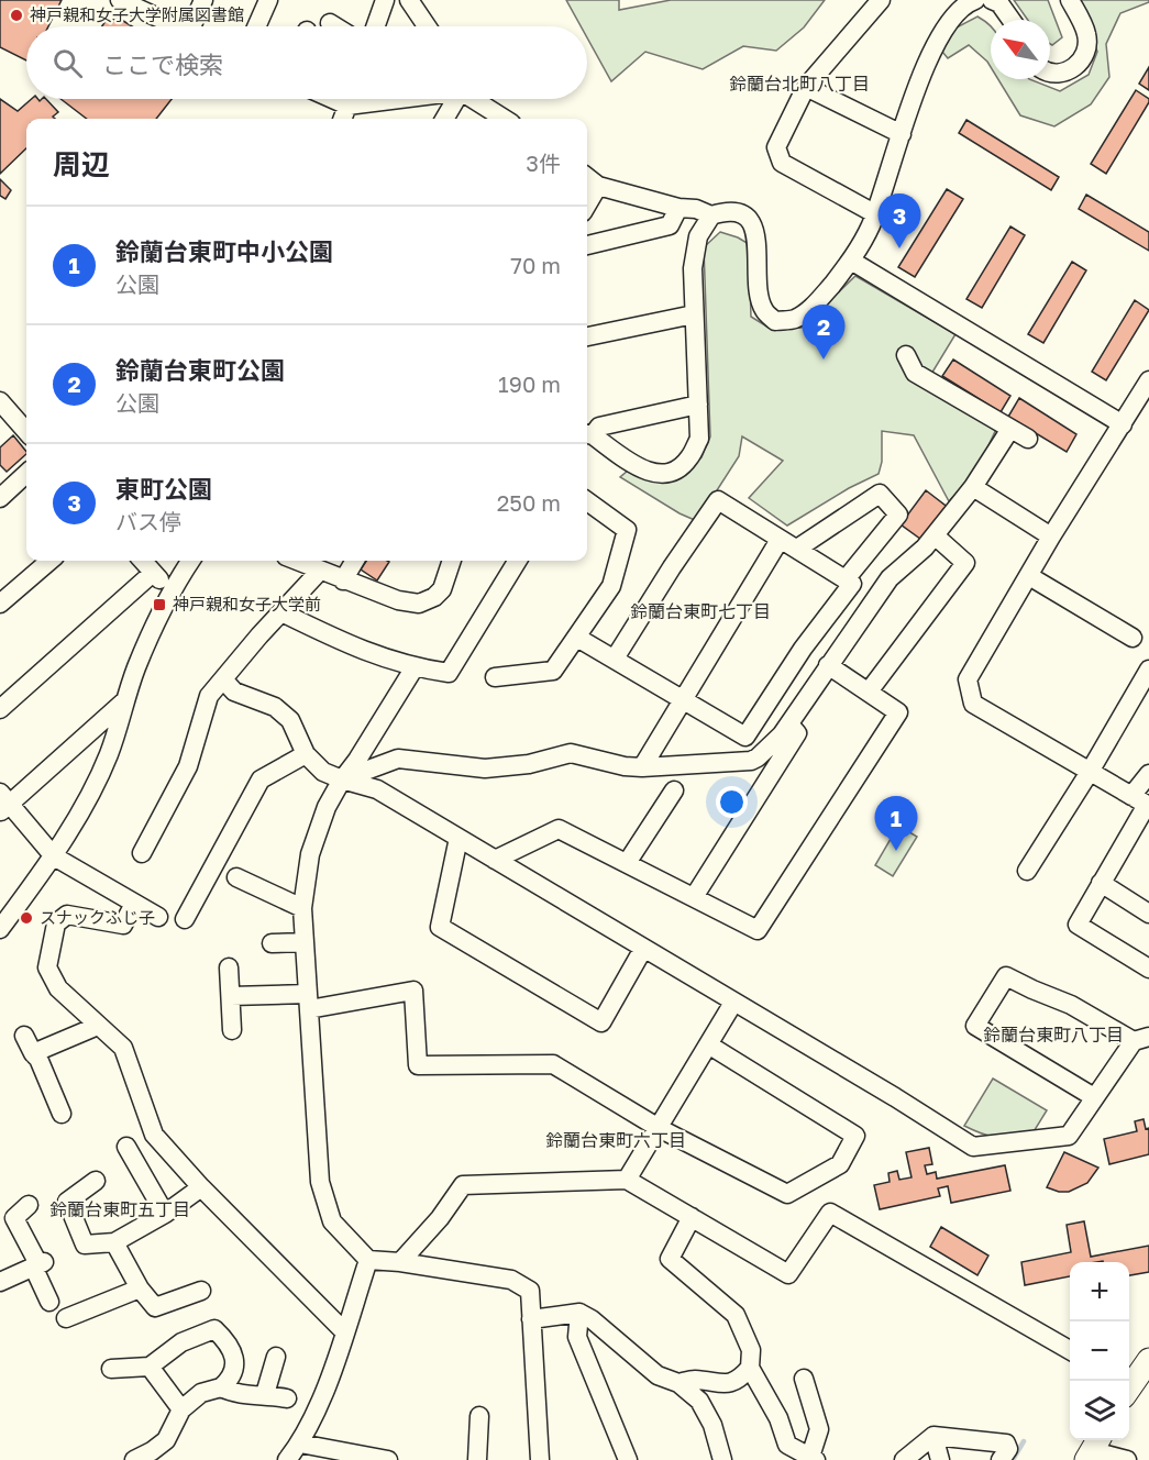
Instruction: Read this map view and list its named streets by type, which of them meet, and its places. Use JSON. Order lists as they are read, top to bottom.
{
  "districts": [
    "鈴蘭台北町八丁目",
    "鈴蘭台東町七丁目",
    "鈴蘭台東町八丁目",
    "鈴蘭台東町六丁目",
    "鈴蘭台東町五丁目"
  ],
  "places": {
    "other": ["神戸親和女子大学附属図書館", "スナックふじ子"],
    "transit": ["神戸親和女子大学前"]
  },
  "north": "top left",
  "page": {
    "search": "ここで検索",
    "heading": ["周辺", "3件"],
    "pins": ["3", "2", "1"],
    "list": [
      {
        "mark": "1",
        "name": "鈴蘭台東町中小公園",
        "note": "公園",
        "value": "70 m"
      },
      {
        "mark": "2",
        "name": "鈴蘭台東町公園",
        "note": "公園",
        "value": "190 m"
      },
      {
        "mark": "3",
        "name": "東町公園",
        "note": "バス停",
        "value": "250 m"
      }
    ],
    "map_buttons": ["+", "−"]
  }
}
